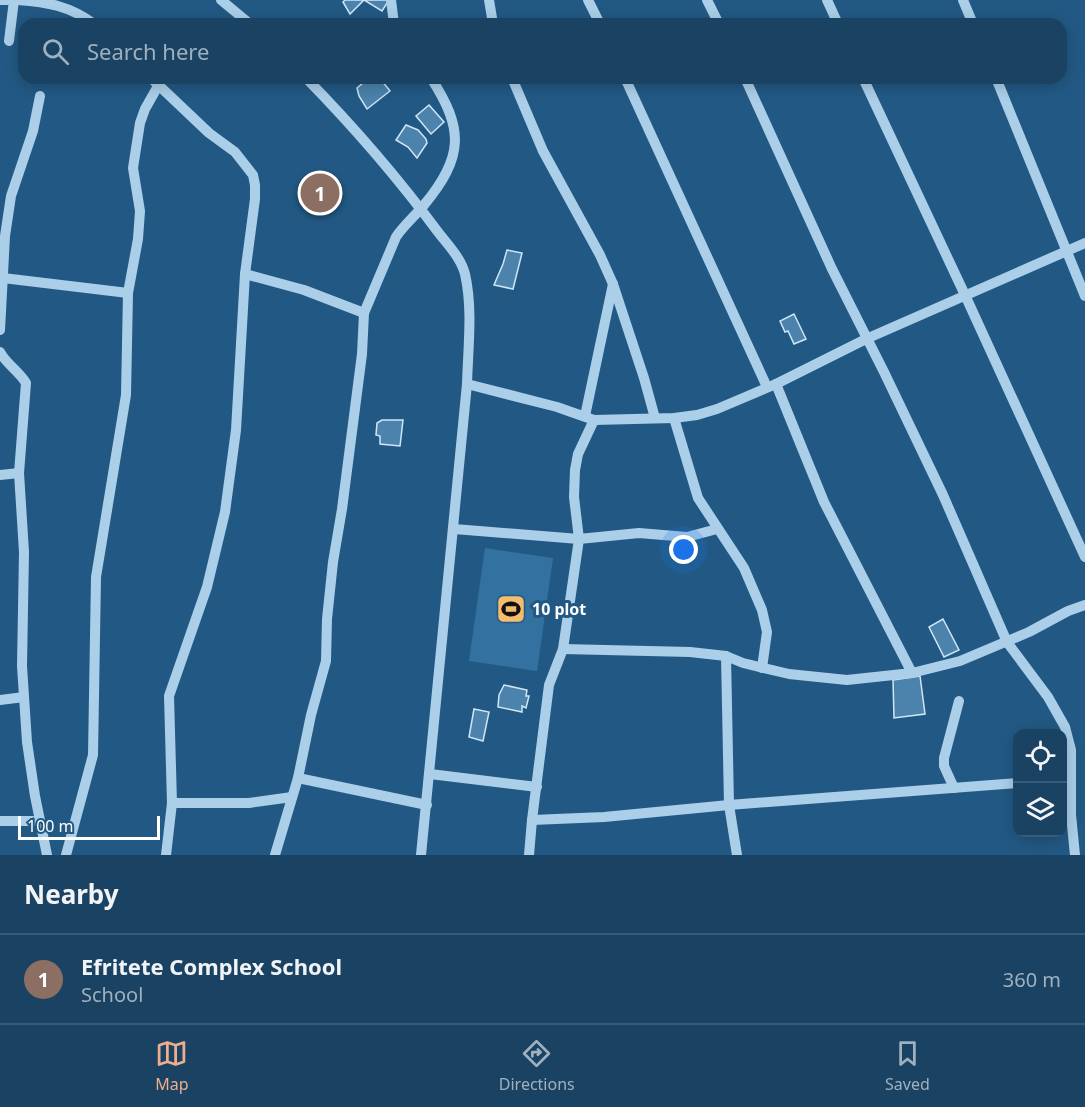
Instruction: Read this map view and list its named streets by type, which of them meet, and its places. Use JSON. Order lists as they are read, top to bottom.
{
  "places": {
    "sports": ["10 plot"]
  },
  "scale_bar": "100 m",
  "page": {
    "search": "Search here",
    "pins": "1",
    "scale": "100 m",
    "heading": "Nearby",
    "list": [
      {
        "mark": "1",
        "name": "Efritete Complex School",
        "note": "School",
        "value": "360 m"
      }
    ],
    "nav": ["Map", "Directions", "Saved"]
  }
}
